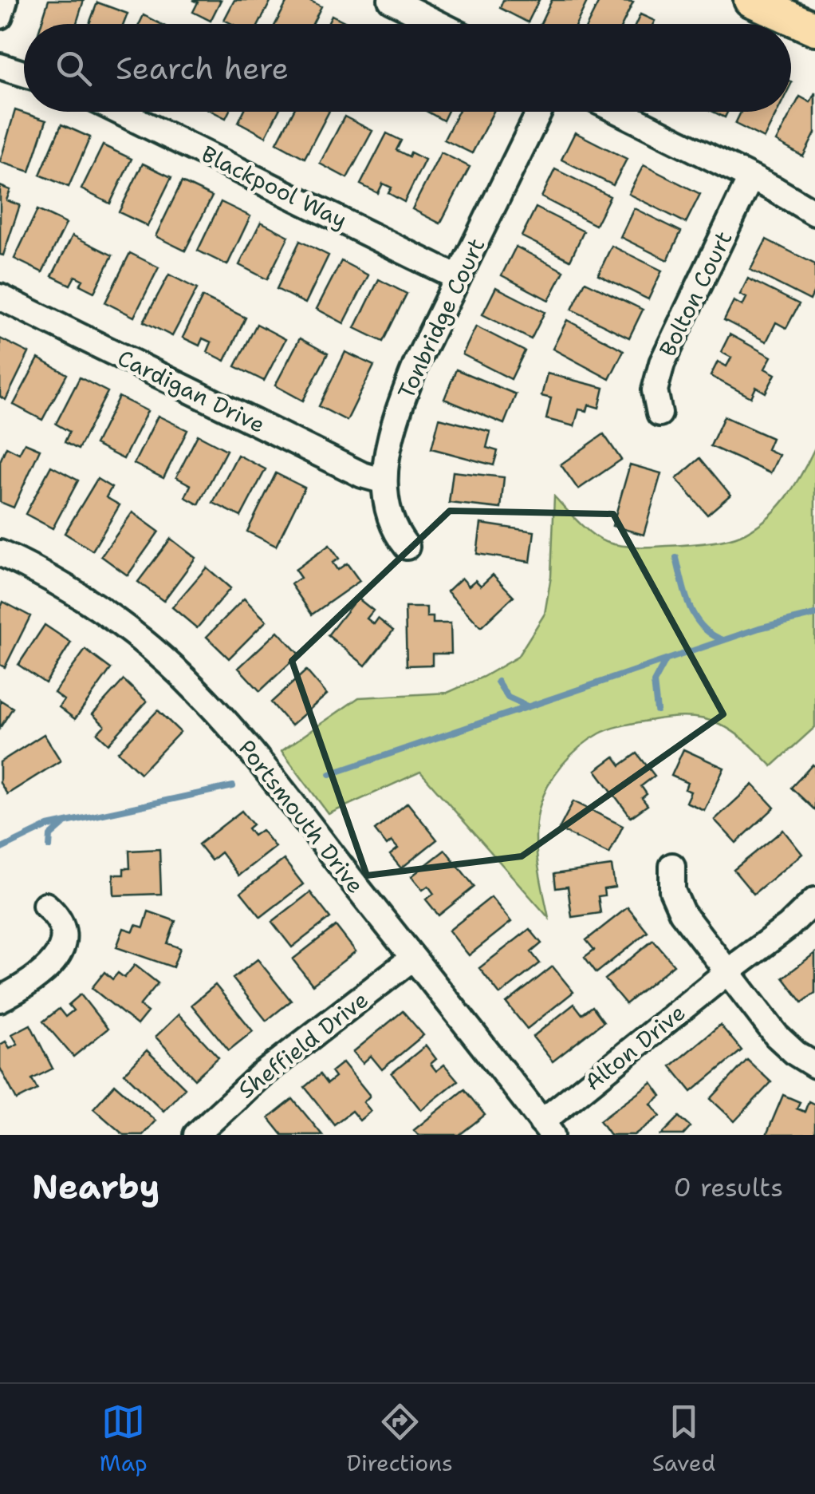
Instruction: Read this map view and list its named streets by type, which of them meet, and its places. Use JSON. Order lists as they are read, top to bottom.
{
  "streets": {
    "street": [
      "Blackpool Way",
      "Bolton Court",
      "Tonbridge Court",
      "Cardigan Drive",
      "Portsmouth Drive",
      "Sheffield Drive",
      "Alton Drive"
    ]
  },
  "crossings": [
    ["Blackpool Way", "Tonbridge Court"],
    ["Tonbridge Court", "Cardigan Drive"],
    ["Portsmouth Drive", "Sheffield Drive"],
    ["Portsmouth Drive", "Alton Drive"]
  ],
  "page": {
    "search": "Search here",
    "heading": ["Nearby", "0 results"],
    "nav": ["Map", "Directions", "Saved"]
  }
}
